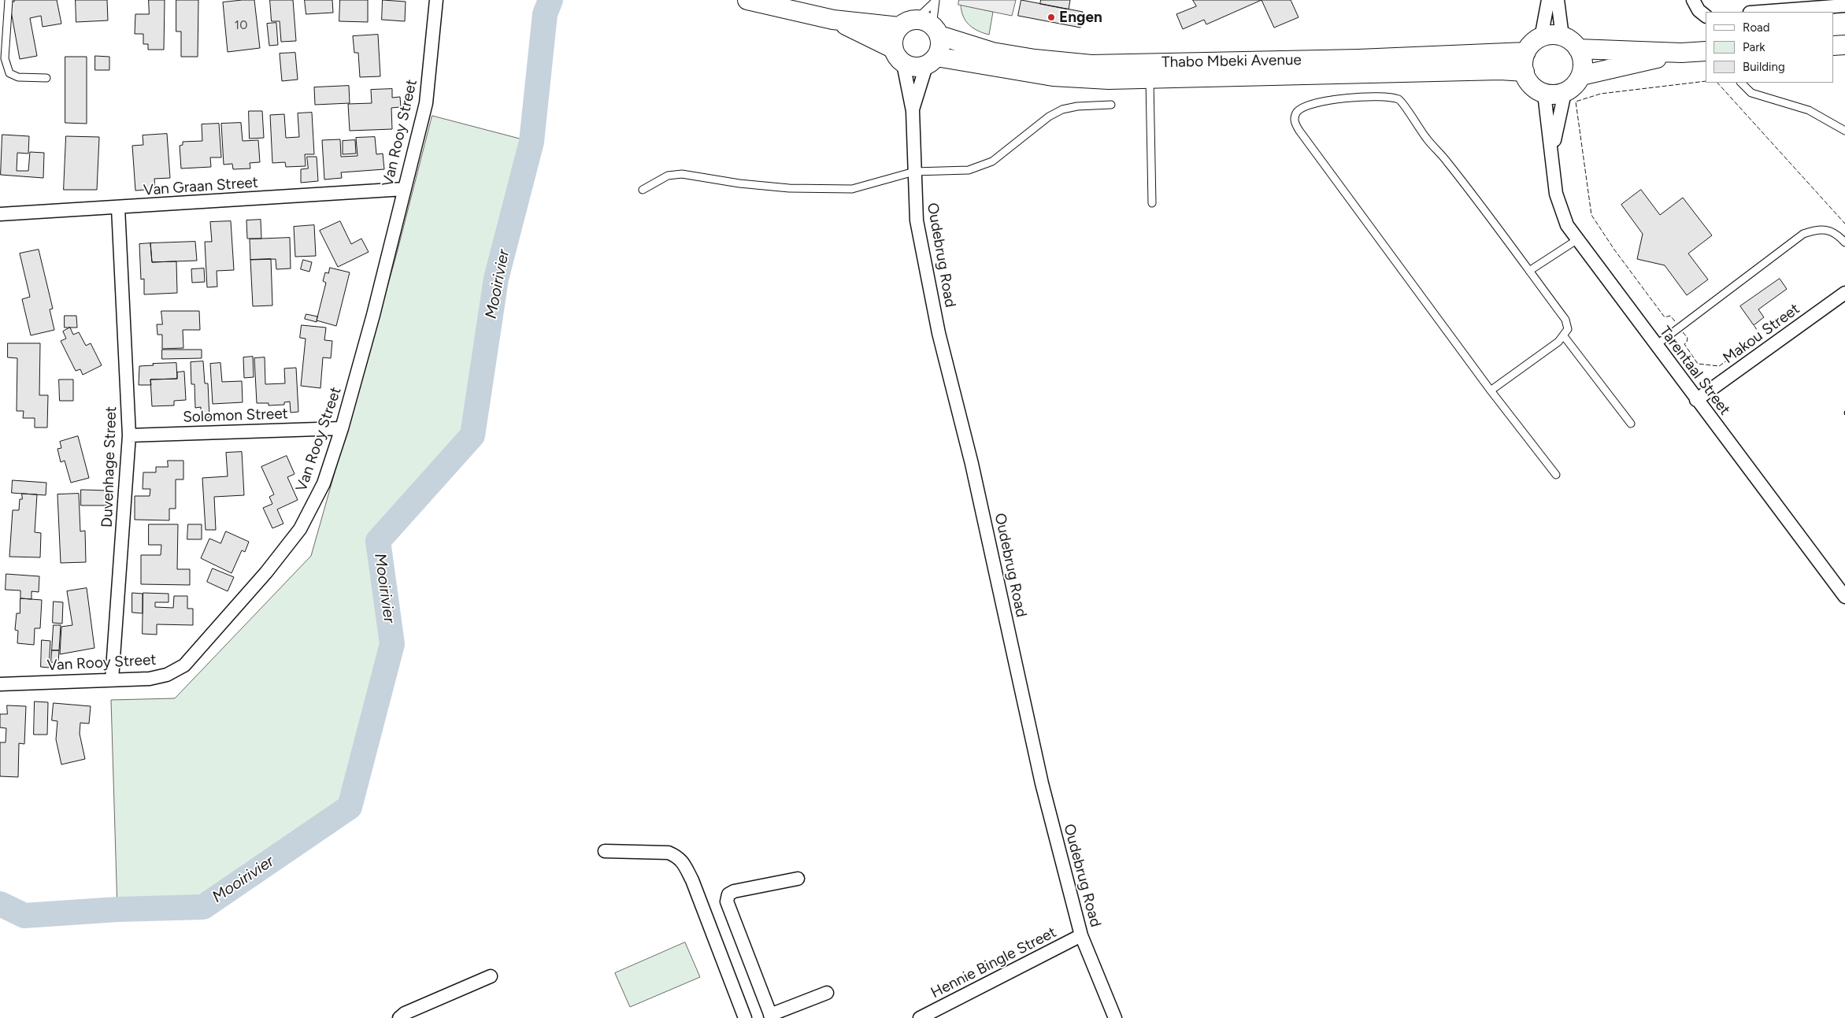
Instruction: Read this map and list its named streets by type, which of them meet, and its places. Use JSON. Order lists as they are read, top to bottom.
{
  "streets": {
    "main road": ["Thabo Mbeki Avenue"],
    "street": [
      "Van Rooy Street",
      "Van Graan Street",
      "Oudebrug Road",
      "Makou Street",
      "Tarentaal Street",
      "Solomon Street",
      "Duvenhage Street",
      "Hennie Bingle Street"
    ]
  },
  "crossings": [
    ["Thabo Mbeki Avenue", "Oudebrug Road"],
    ["Thabo Mbeki Avenue", "Tarentaal Street"],
    ["Van Rooy Street", "Van Graan Street"],
    ["Van Rooy Street", "Solomon Street"],
    ["Van Rooy Street", "Duvenhage Street"],
    ["Van Graan Street", "Duvenhage Street"],
    ["Oudebrug Road", "Hennie Bingle Street"],
    ["Makou Street", "Tarentaal Street"],
    ["Solomon Street", "Duvenhage Street"]
  ],
  "water": ["Mooirivier"],
  "places": ["Engen"],
  "house_numbers": ["10"],
  "legend": ["Road", "Park", "Building"]
}
